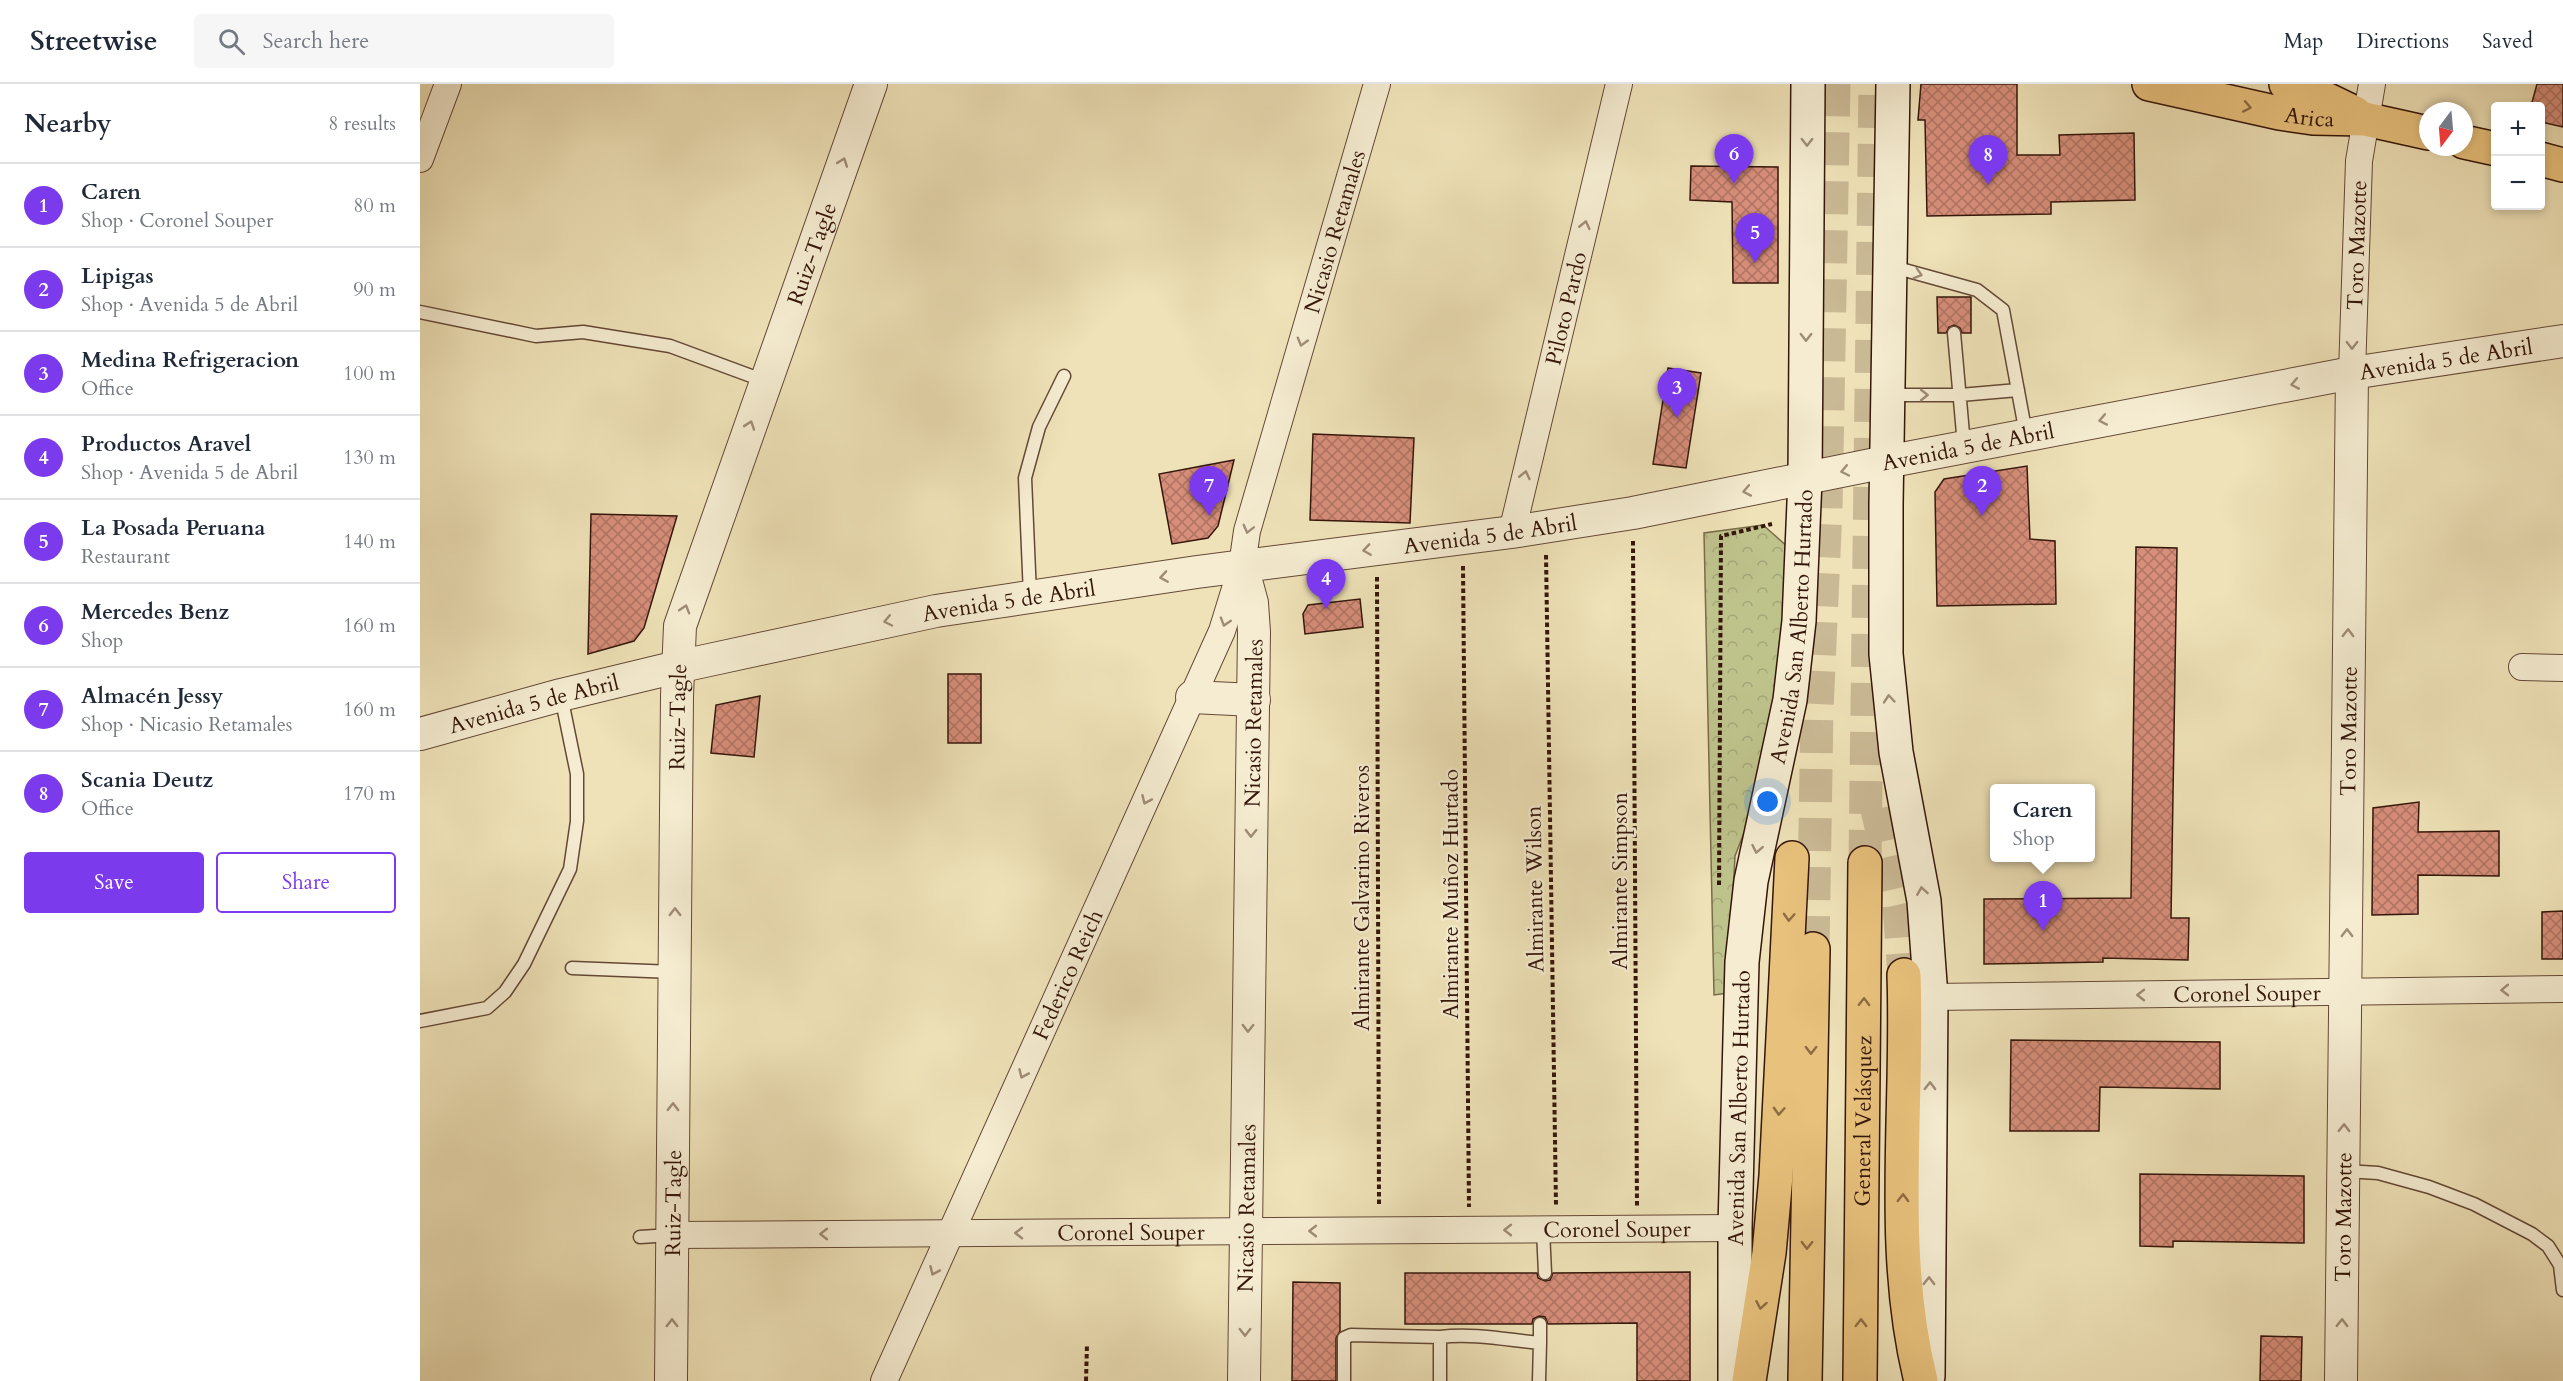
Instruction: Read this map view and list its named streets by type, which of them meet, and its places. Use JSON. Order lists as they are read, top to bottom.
{
  "streets": {
    "main road": ["Arica", "Avenida San Alberto Hurtado", "General Velásquez"],
    "street": [
      "Nicasio Retamales",
      "Toro Mazotte",
      "Ruiz-Tagle",
      "Piloto Pardo",
      "Avenida 5 de Abril",
      "Federico Reich",
      "Coronel Souper"
    ],
    "path": [
      "Almirante Simpson",
      "Almirante Wilson",
      "Almirante Muñoz Hurtado",
      "Almirante Galvarino Riveros"
    ]
  },
  "crossings": [
    ["Arica", "Toro Mazotte"],
    ["Nicasio Retamales", "Avenida 5 de Abril"],
    ["Nicasio Retamales", "Federico Reich"],
    ["Nicasio Retamales", "Coronel Souper"],
    ["Toro Mazotte", "Avenida 5 de Abril"],
    ["Toro Mazotte", "Coronel Souper"],
    ["Ruiz-Tagle", "Avenida 5 de Abril"],
    ["Ruiz-Tagle", "Coronel Souper"],
    ["Piloto Pardo", "Avenida 5 de Abril"],
    ["Avenida 5 de Abril", "Avenida San Alberto Hurtado"],
    ["Avenida 5 de Abril", "Federico Reich"],
    ["Avenida San Alberto Hurtado", "Coronel Souper"],
    ["Federico Reich", "Coronel Souper"]
  ],
  "one_way": [
    "Nicasio Retamales",
    "Ruiz-Tagle",
    "Piloto Pardo",
    "Avenida 5 de Abril",
    "Federico Reich",
    "Coronel Souper"
  ],
  "north": "bottom",
  "page": {
    "header": "Streetwise",
    "search": "Search here",
    "nav": ["Map", "Directions", "Saved"],
    "heading": ["Nearby", "8 results"],
    "map_buttons": ["+", "−"],
    "pins": [
      "6",
      "8",
      "5",
      "3",
      "2",
      "7",
      "4",
      "1"
    ],
    "list": [
      {
        "mark": "1",
        "name": "Caren",
        "note": "Shop · Coronel Souper",
        "value": "80 m"
      },
      {
        "mark": "2",
        "name": "Lipigas",
        "note": "Shop · Avenida 5 de Abril",
        "value": "90 m"
      },
      {
        "mark": "3",
        "name": "Medina Refrigeracion",
        "note": "Office",
        "value": "100 m"
      },
      {
        "mark": "4",
        "name": "Productos Aravel",
        "note": "Shop · Avenida 5 de Abril",
        "value": "130 m"
      },
      {
        "mark": "5",
        "name": "La Posada Peruana",
        "note": "Restaurant",
        "value": "140 m"
      },
      {
        "mark": "6",
        "name": "Mercedes Benz",
        "note": "Shop",
        "value": "160 m"
      },
      {
        "mark": "7",
        "name": "Almacén Jessy",
        "note": "Shop · Nicasio Retamales",
        "value": "160 m"
      },
      {
        "mark": "8",
        "name": "Scania Deutz",
        "note": "Office",
        "value": "170 m"
      }
    ],
    "popup": ["Caren", "Shop"],
    "buttons": ["Save", "Share"]
  }
}
